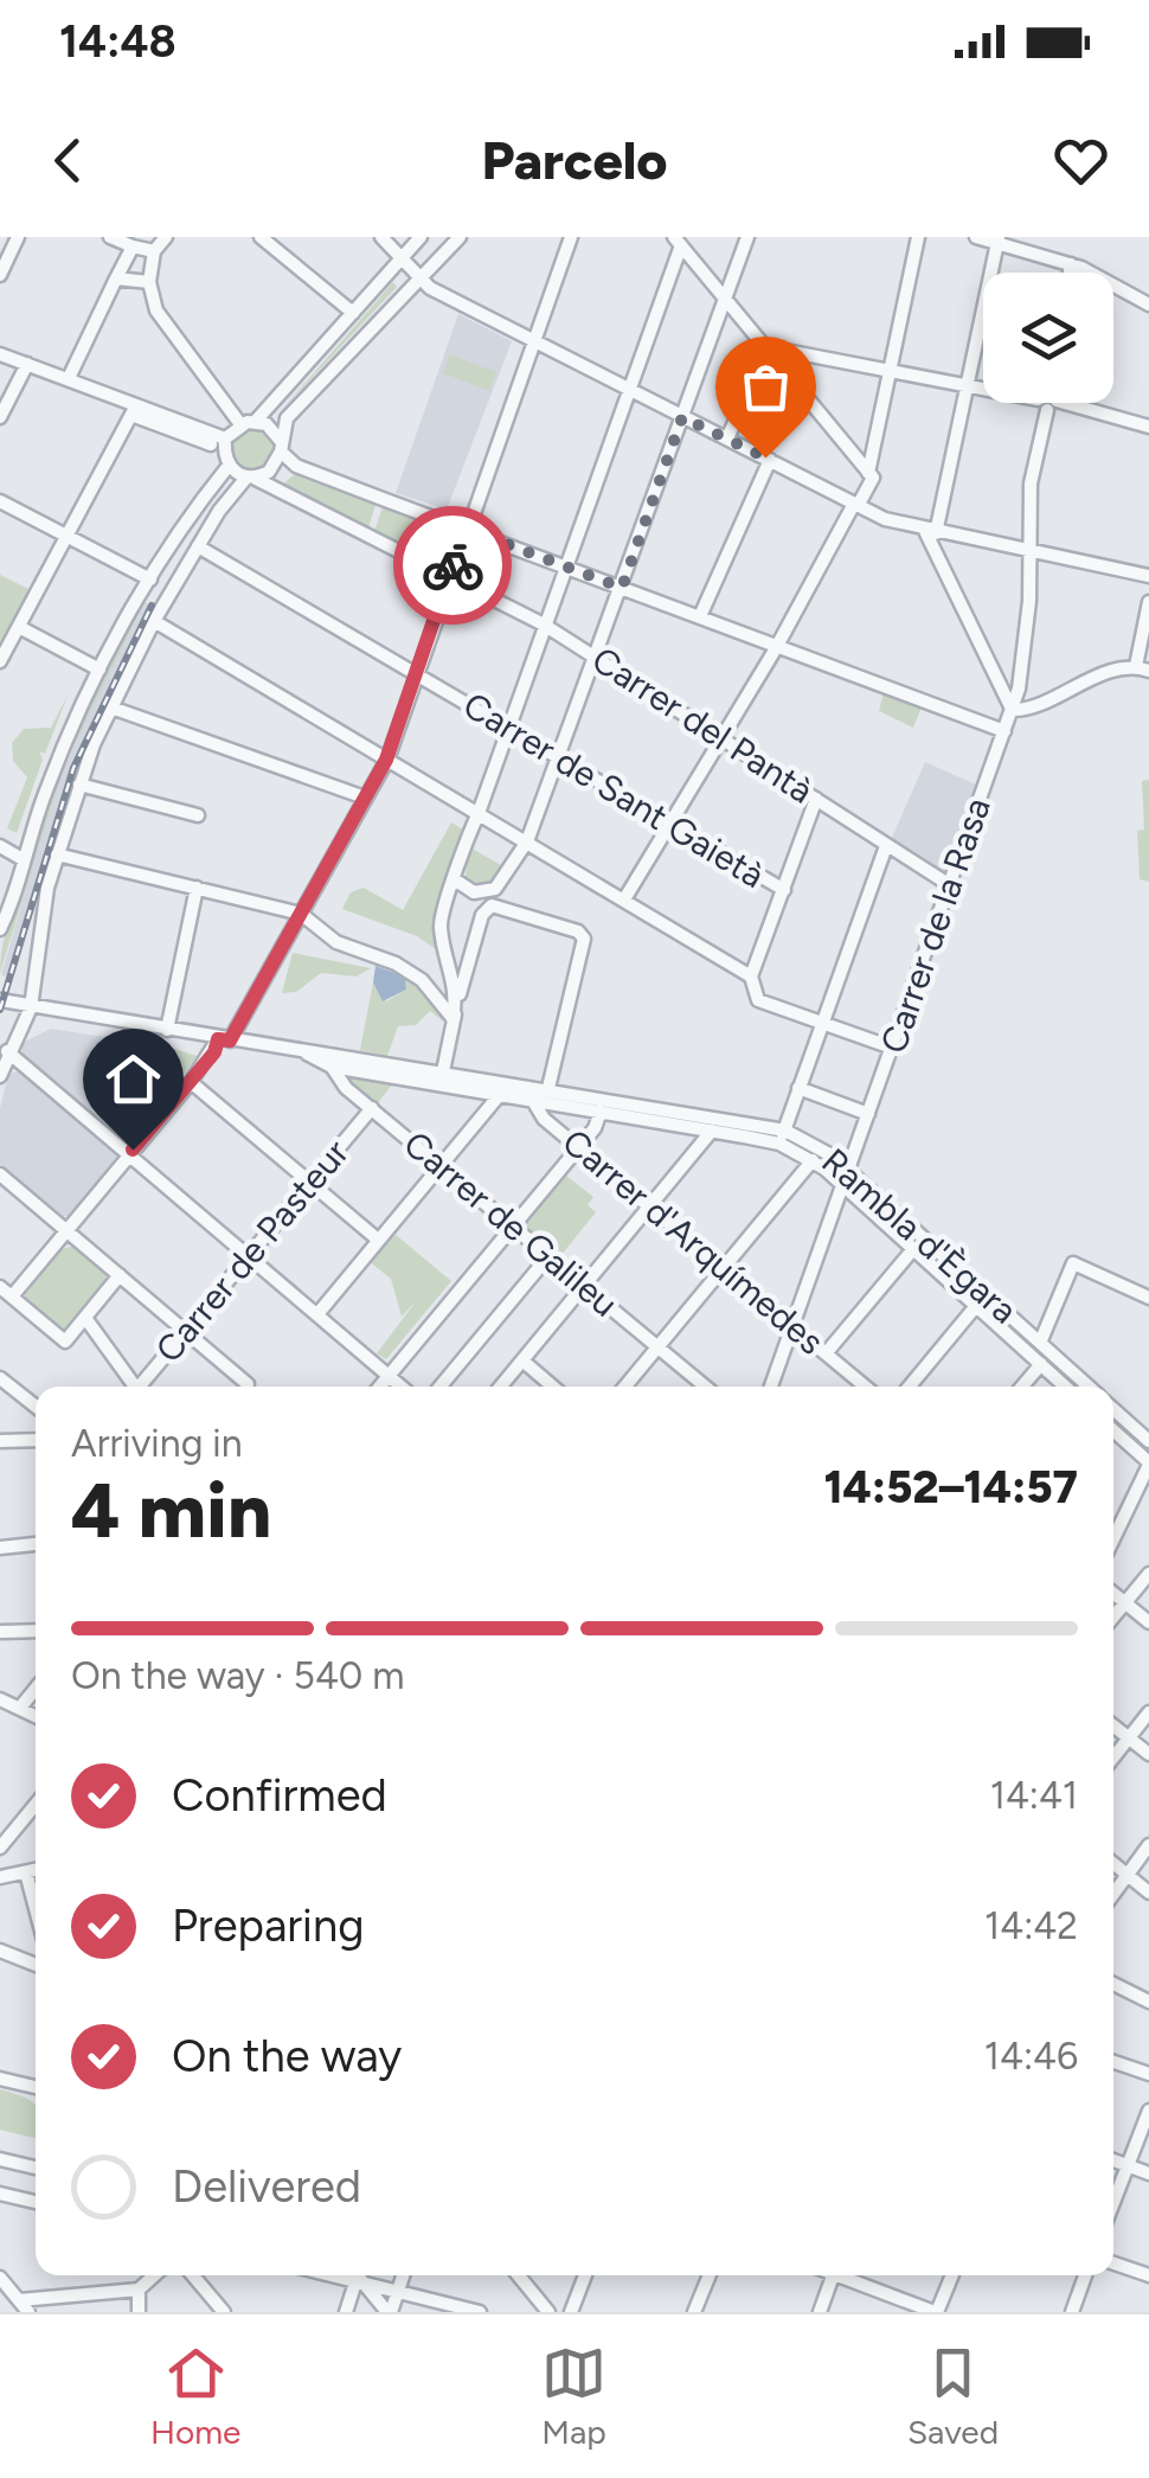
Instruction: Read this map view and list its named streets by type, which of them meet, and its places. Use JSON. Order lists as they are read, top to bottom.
{
  "streets": {
    "street": [
      "Carrer del Pantà",
      "Carrer de Sant Gaietà",
      "Carrer de la Rasa",
      "Carrer de Galileu",
      "Rambla d'Ègara",
      "Carrer d'Arquímedes",
      "Carrer de Pasteur"
    ]
  },
  "crossings": [
    ["Carrer del Pantà", "Carrer de la Rasa"],
    ["Carrer de la Rasa", "Rambla d'Ègara"],
    ["Carrer de Galileu", "Rambla d'Ègara"],
    ["Carrer de Galileu", "Carrer de Pasteur"],
    ["Rambla d'Ègara", "Carrer d'Arquímedes"]
  ],
  "page": {
    "status": "14:48",
    "header": "Parcelo",
    "heading": ["4 min", "Arriving in", "14:52–14:57"],
    "bar": "On the way · 540 m",
    "list": [
      ["Confirmed", "14:41"],
      ["Preparing", "14:42"],
      ["On the way", "14:46"],
      "Delivered"
    ],
    "tabs": ["Home", "Map", "Saved"]
  }
}
